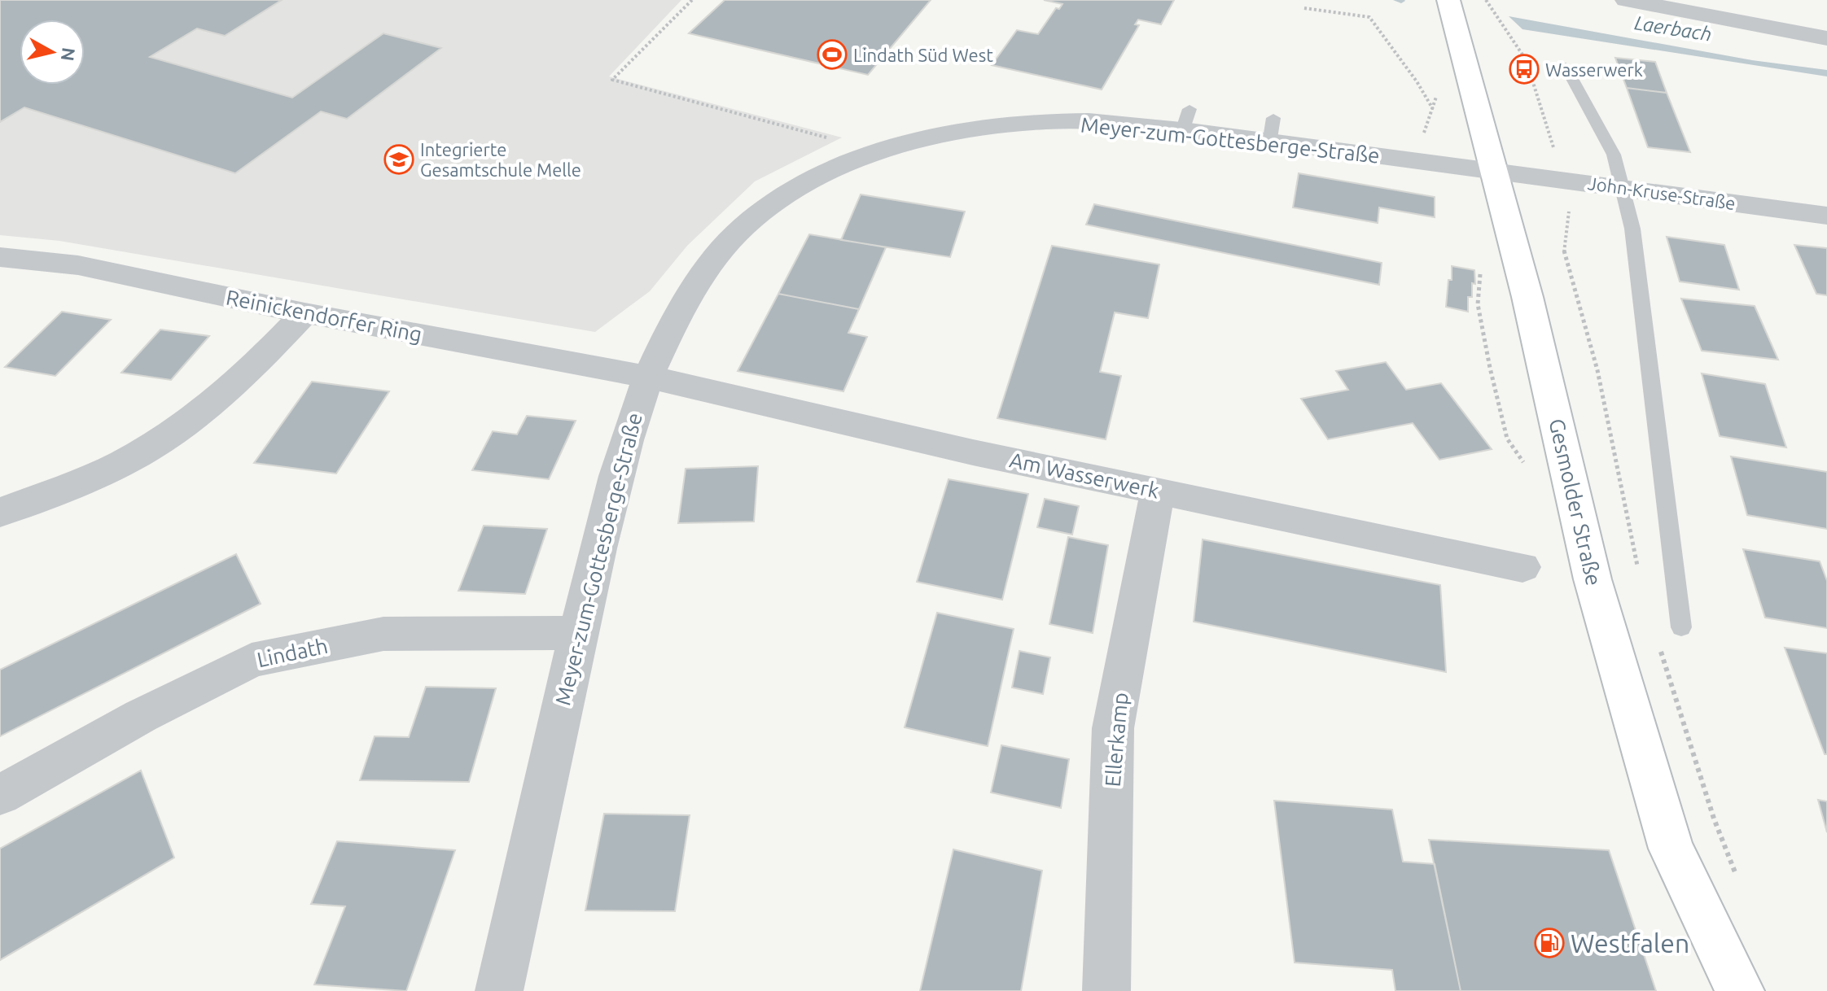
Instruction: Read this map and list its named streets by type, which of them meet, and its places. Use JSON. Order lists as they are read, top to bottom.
{
  "streets": {
    "main road": ["Gesmolder Straße"],
    "street": [
      "Meyer-zum-Gottesberge-Straße",
      "John-Kruse-Straße",
      "Reinickendorfer Ring",
      "Am Wasserwerk",
      "Lindath",
      "Ellerkamp"
    ]
  },
  "crossings": [
    ["Meyer-zum-Gottesberge-Straße", "John-Kruse-Straße"],
    ["Meyer-zum-Gottesberge-Straße", "Reinickendorfer Ring"],
    ["Meyer-zum-Gottesberge-Straße", "Am Wasserwerk"],
    ["Meyer-zum-Gottesberge-Straße", "Gesmolder Straße"],
    ["Meyer-zum-Gottesberge-Straße", "Lindath"],
    ["John-Kruse-Straße", "Gesmolder Straße"],
    ["Reinickendorfer Ring", "Am Wasserwerk"],
    ["Am Wasserwerk", "Ellerkamp"]
  ],
  "water": ["Laerbach"],
  "places": {
    "sports": ["Lindath Süd West"],
    "bus stop": ["Wasserwerk"],
    "school or university": ["Integrierte Gesamtschule Melle"],
    "fuel station": ["Westfalen"]
  },
  "north": "right"
}
